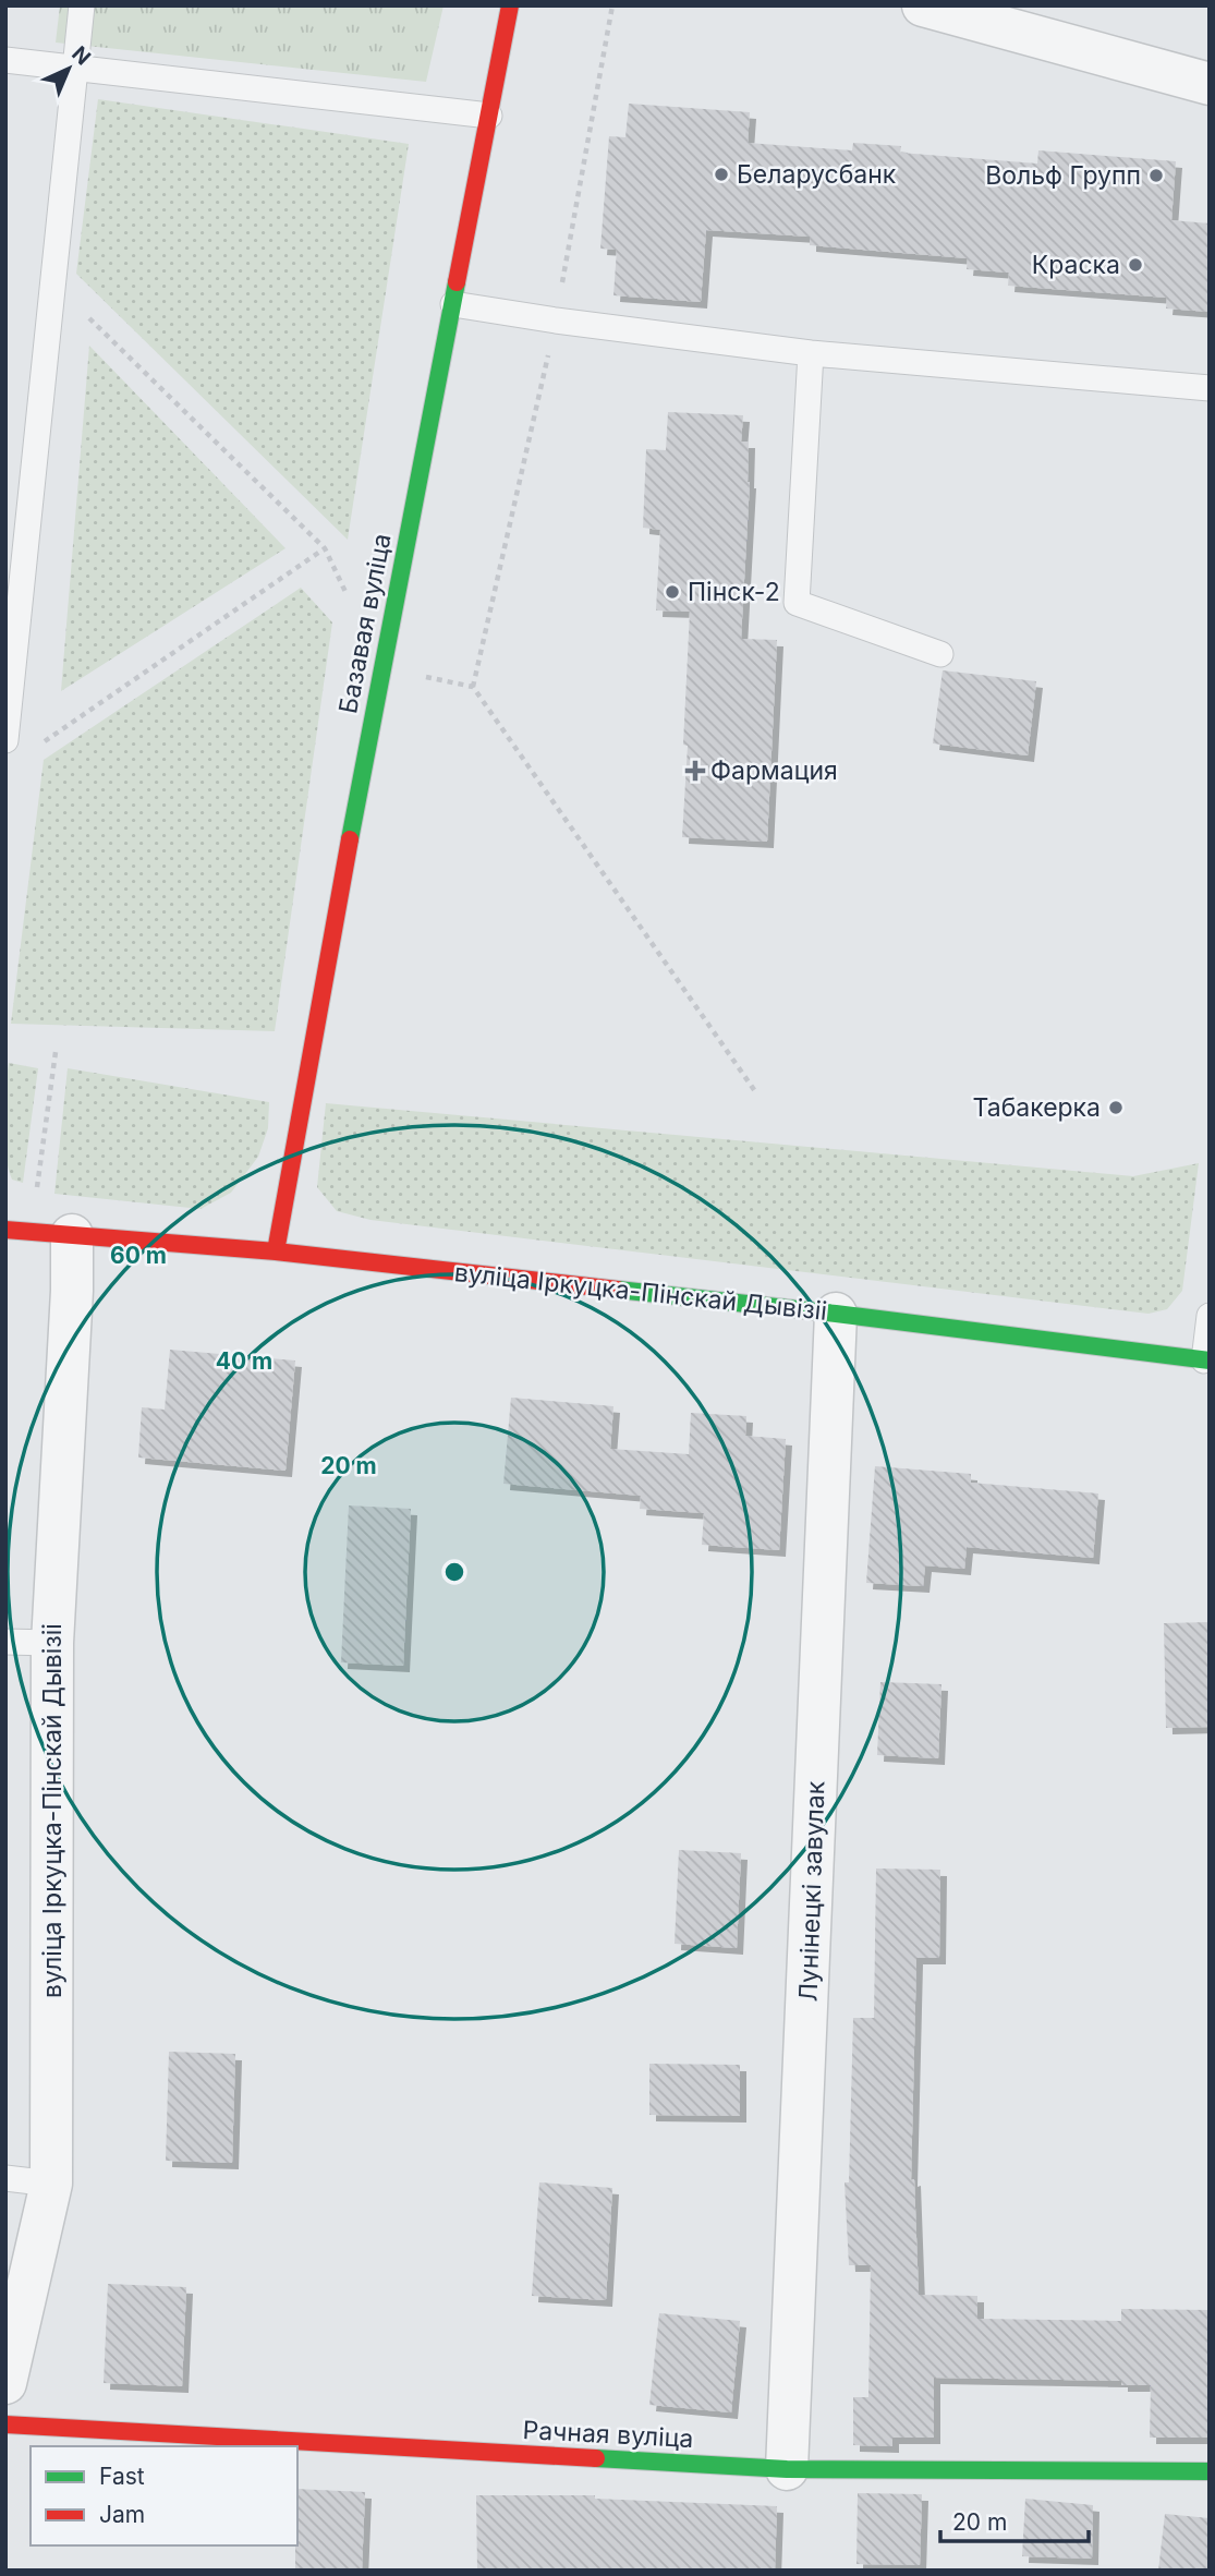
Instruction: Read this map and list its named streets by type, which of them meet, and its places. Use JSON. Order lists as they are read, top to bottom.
{
  "streets": {
    "street": [
      "Базавая вуліца",
      "вуліца Іркуцка-Пінскай Дывізіі",
      "Лунінецкі завулак",
      "Рачная вуліца"
    ]
  },
  "crossings": [
    ["Базавая вуліца", "вуліца Іркуцка-Пінскай Дывізіі"],
    ["вуліца Іркуцка-Пінскай Дывізіі", "Лунінецкі завулак"],
    ["Лунінецкі завулак", "Рачная вуліца"]
  ],
  "places": {
    "other": [
      "Беларусбанк",
      "Вольф Групп",
      "Краска",
      "Пінск-2",
      "Табакерка"
    ],
    "health": ["Фармация"]
  },
  "legend": ["Fast", "Jam"],
  "scale_bar": "20 m",
  "north": "top right",
  "rings": ["60 m", "40 m", "20 m"]
}
